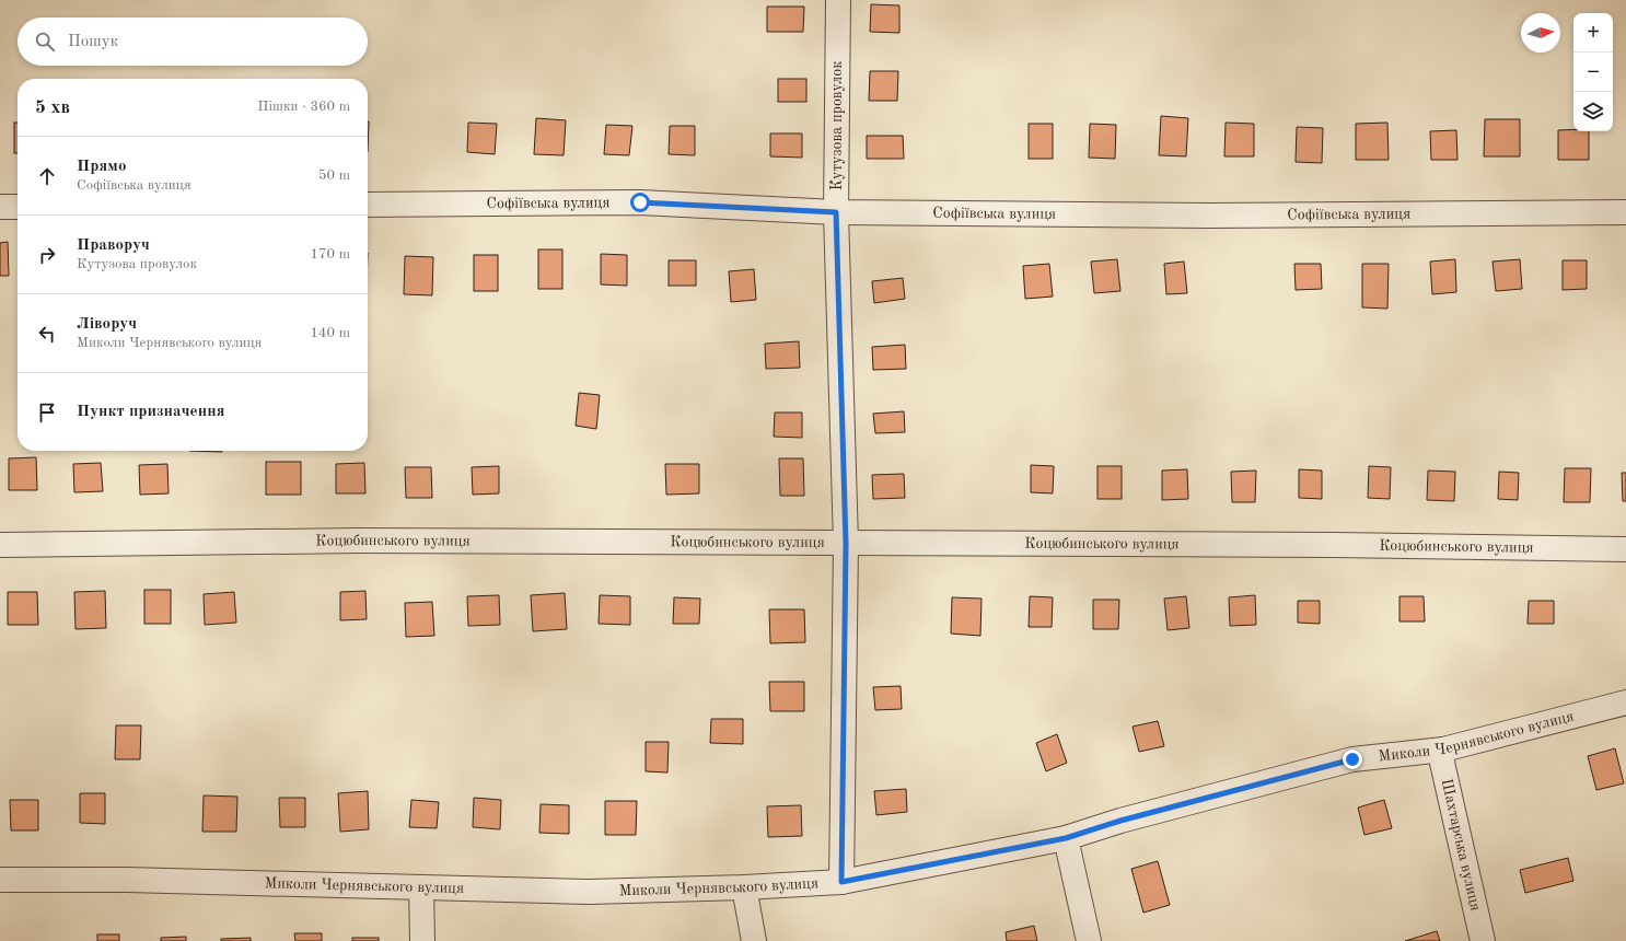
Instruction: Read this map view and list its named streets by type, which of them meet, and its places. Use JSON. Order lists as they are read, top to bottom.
{
  "streets": {
    "street": [
      "Кутузова провулок",
      "Софіївська вулиця",
      "Коцюбинського вулиця",
      "Миколи Чернявського вулиця",
      "Шахтарська вулиця"
    ]
  },
  "crossings": [
    ["Кутузова провулок", "Софіївська вулиця"],
    ["Кутузова провулок", "Коцюбинського вулиця"],
    ["Кутузова провулок", "Миколи Чернявського вулиця"],
    ["Миколи Чернявського вулиця", "Шахтарська вулиця"]
  ],
  "north": "right",
  "page": {
    "map_buttons": ["+", "−"],
    "search": "Пошук",
    "heading": ["5 хв", "Пішки · 360 m"],
    "list": [
      ["Прямо", "Софіївська вулиця", "50 m"],
      ["Праворуч", "Кутузова провулок", "170 m"],
      ["Ліворуч", "Миколи Чернявського вулиця", "140 m"],
      "Пункт призначення"
    ]
  }
}
